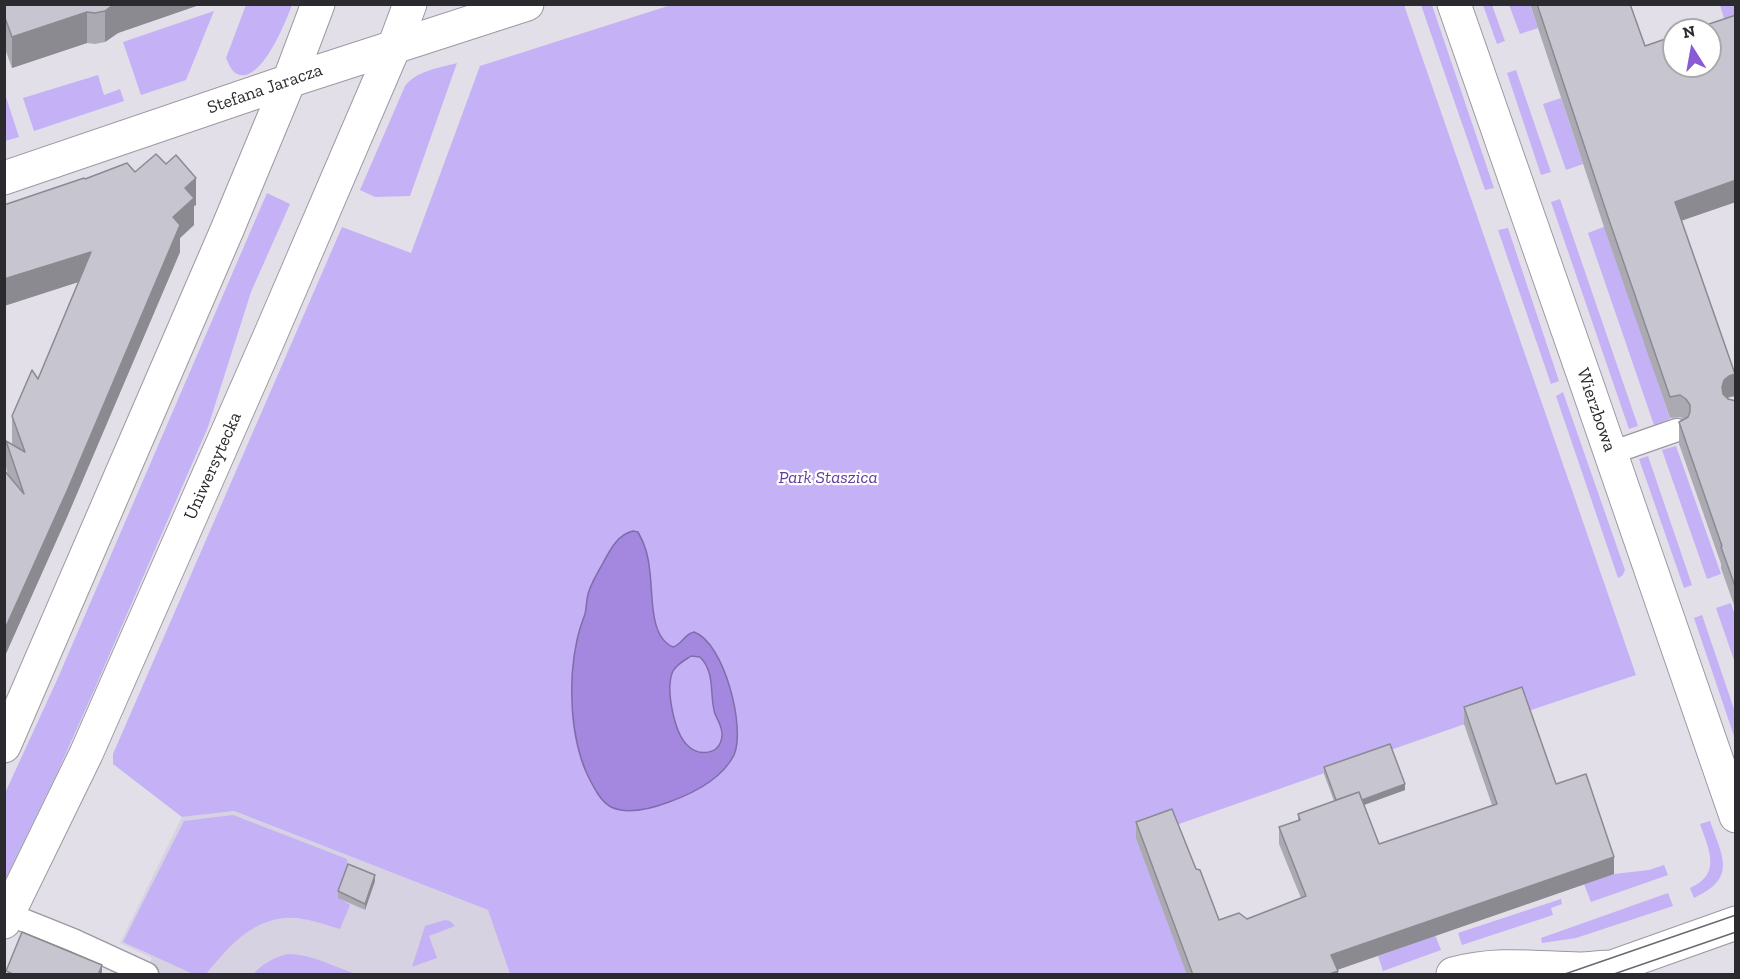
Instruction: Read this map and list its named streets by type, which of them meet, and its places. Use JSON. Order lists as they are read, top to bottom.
{
  "streets": {
    "main road": ["Stefana Jaracza", "Wierzbowa", "Uniwersytecka"]
  },
  "crossings": [
    ["Stefana Jaracza", "Uniwersytecka"]
  ],
  "parks": ["Park Staszica"],
  "north": "top"
}
